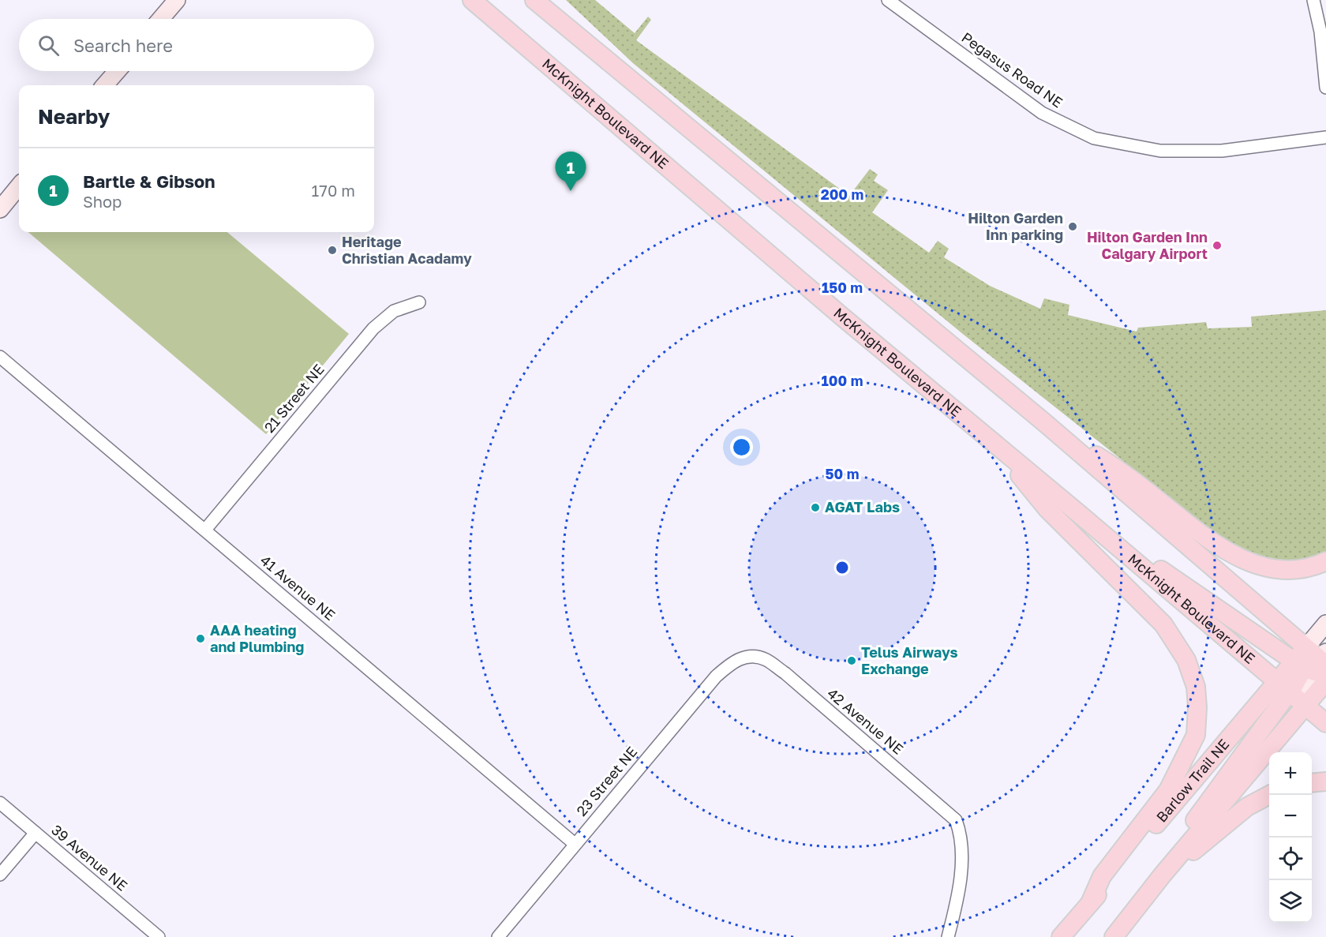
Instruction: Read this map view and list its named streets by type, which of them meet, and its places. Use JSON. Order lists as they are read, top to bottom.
{
  "streets": {
    "main road": ["McKnight Boulevard NE", "Barlow Trail NE"],
    "street": [
      "Pegasus Road NE",
      "21 Street NE",
      "41 Avenue NE",
      "42 Avenue NE",
      "23 Street NE",
      "39 Avenue NE"
    ]
  },
  "crossings": [
    ["McKnight Boulevard NE", "Barlow Trail NE"],
    ["21 Street NE", "41 Avenue NE"],
    ["41 Avenue NE", "23 Street NE"],
    ["42 Avenue NE", "23 Street NE"]
  ],
  "places": [
    "Hilton Garden Inn parking",
    "Hilton Garden Inn Calgary Airport",
    "Heritage Christian Acadamy",
    "AGAT Labs",
    "AAA heating and Plumbing",
    "Telus Airways Exchange"
  ],
  "page": {
    "search": "Search here",
    "heading": "Nearby",
    "list": [
      {
        "mark": "1",
        "name": "Bartle & Gibson",
        "note": "Shop",
        "value": "170 m"
      }
    ],
    "pins": "1",
    "map_buttons": ["+", "−"]
  },
  "rings": [
    "200 m",
    "150 m",
    "100 m",
    "50 m"
  ]
}
